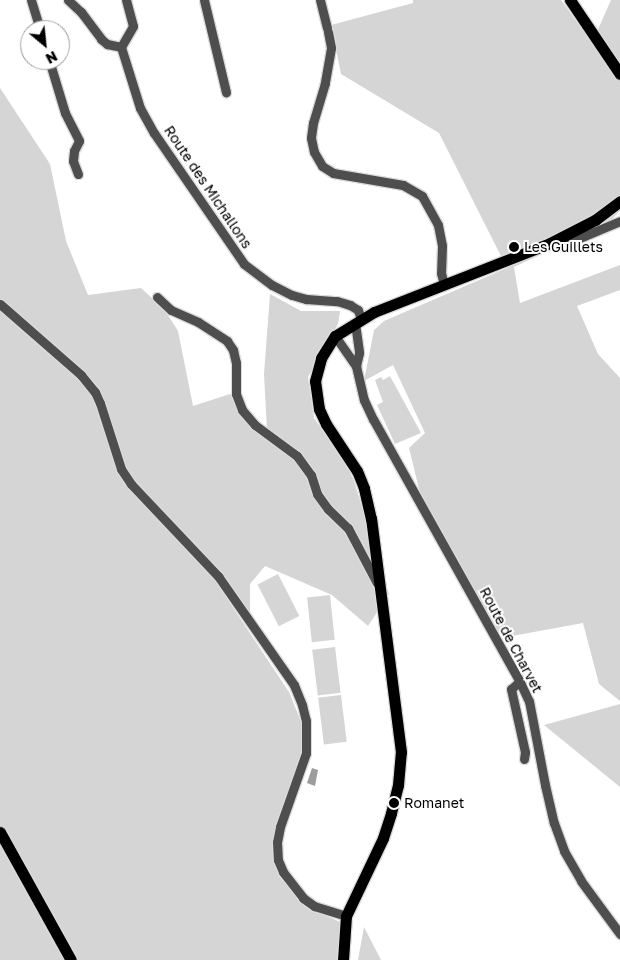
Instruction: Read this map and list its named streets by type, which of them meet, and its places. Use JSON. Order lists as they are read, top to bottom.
{
  "streets": {
    "street": ["Route des Michallons", "Route de Charvet"]
  },
  "crossings": [
    ["Route des Michallons", "Route de Charvet"]
  ],
  "places": ["Les Guillets", "Romanet"],
  "north": "bottom right"
}
